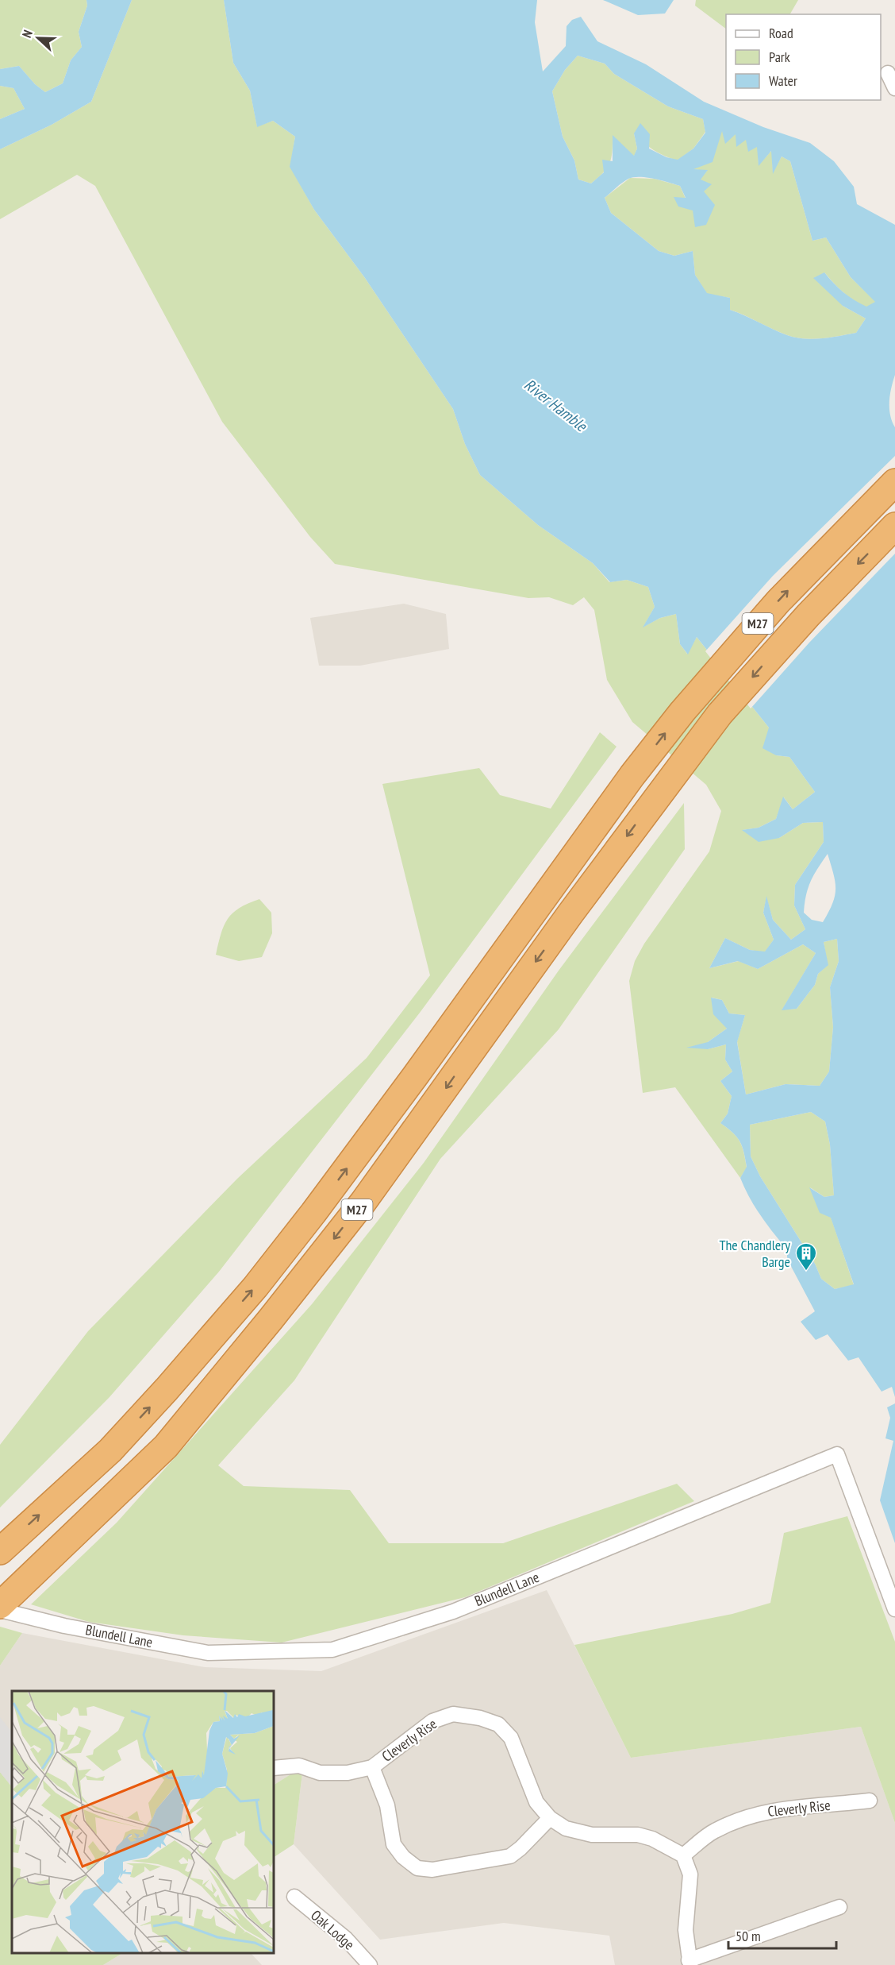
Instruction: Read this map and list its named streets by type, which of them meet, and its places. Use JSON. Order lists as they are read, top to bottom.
{
  "streets": {
    "highway": ["M27"],
    "street": ["Blundell Lane", "Cleverly Rise", "Oak Lodge"]
  },
  "water": ["River Hamble"],
  "places": {
    "building": ["The Chandlery Barge"]
  },
  "legend": ["Road", "Park", "Water"],
  "scale_bar": "50 m",
  "north": "left"
}
